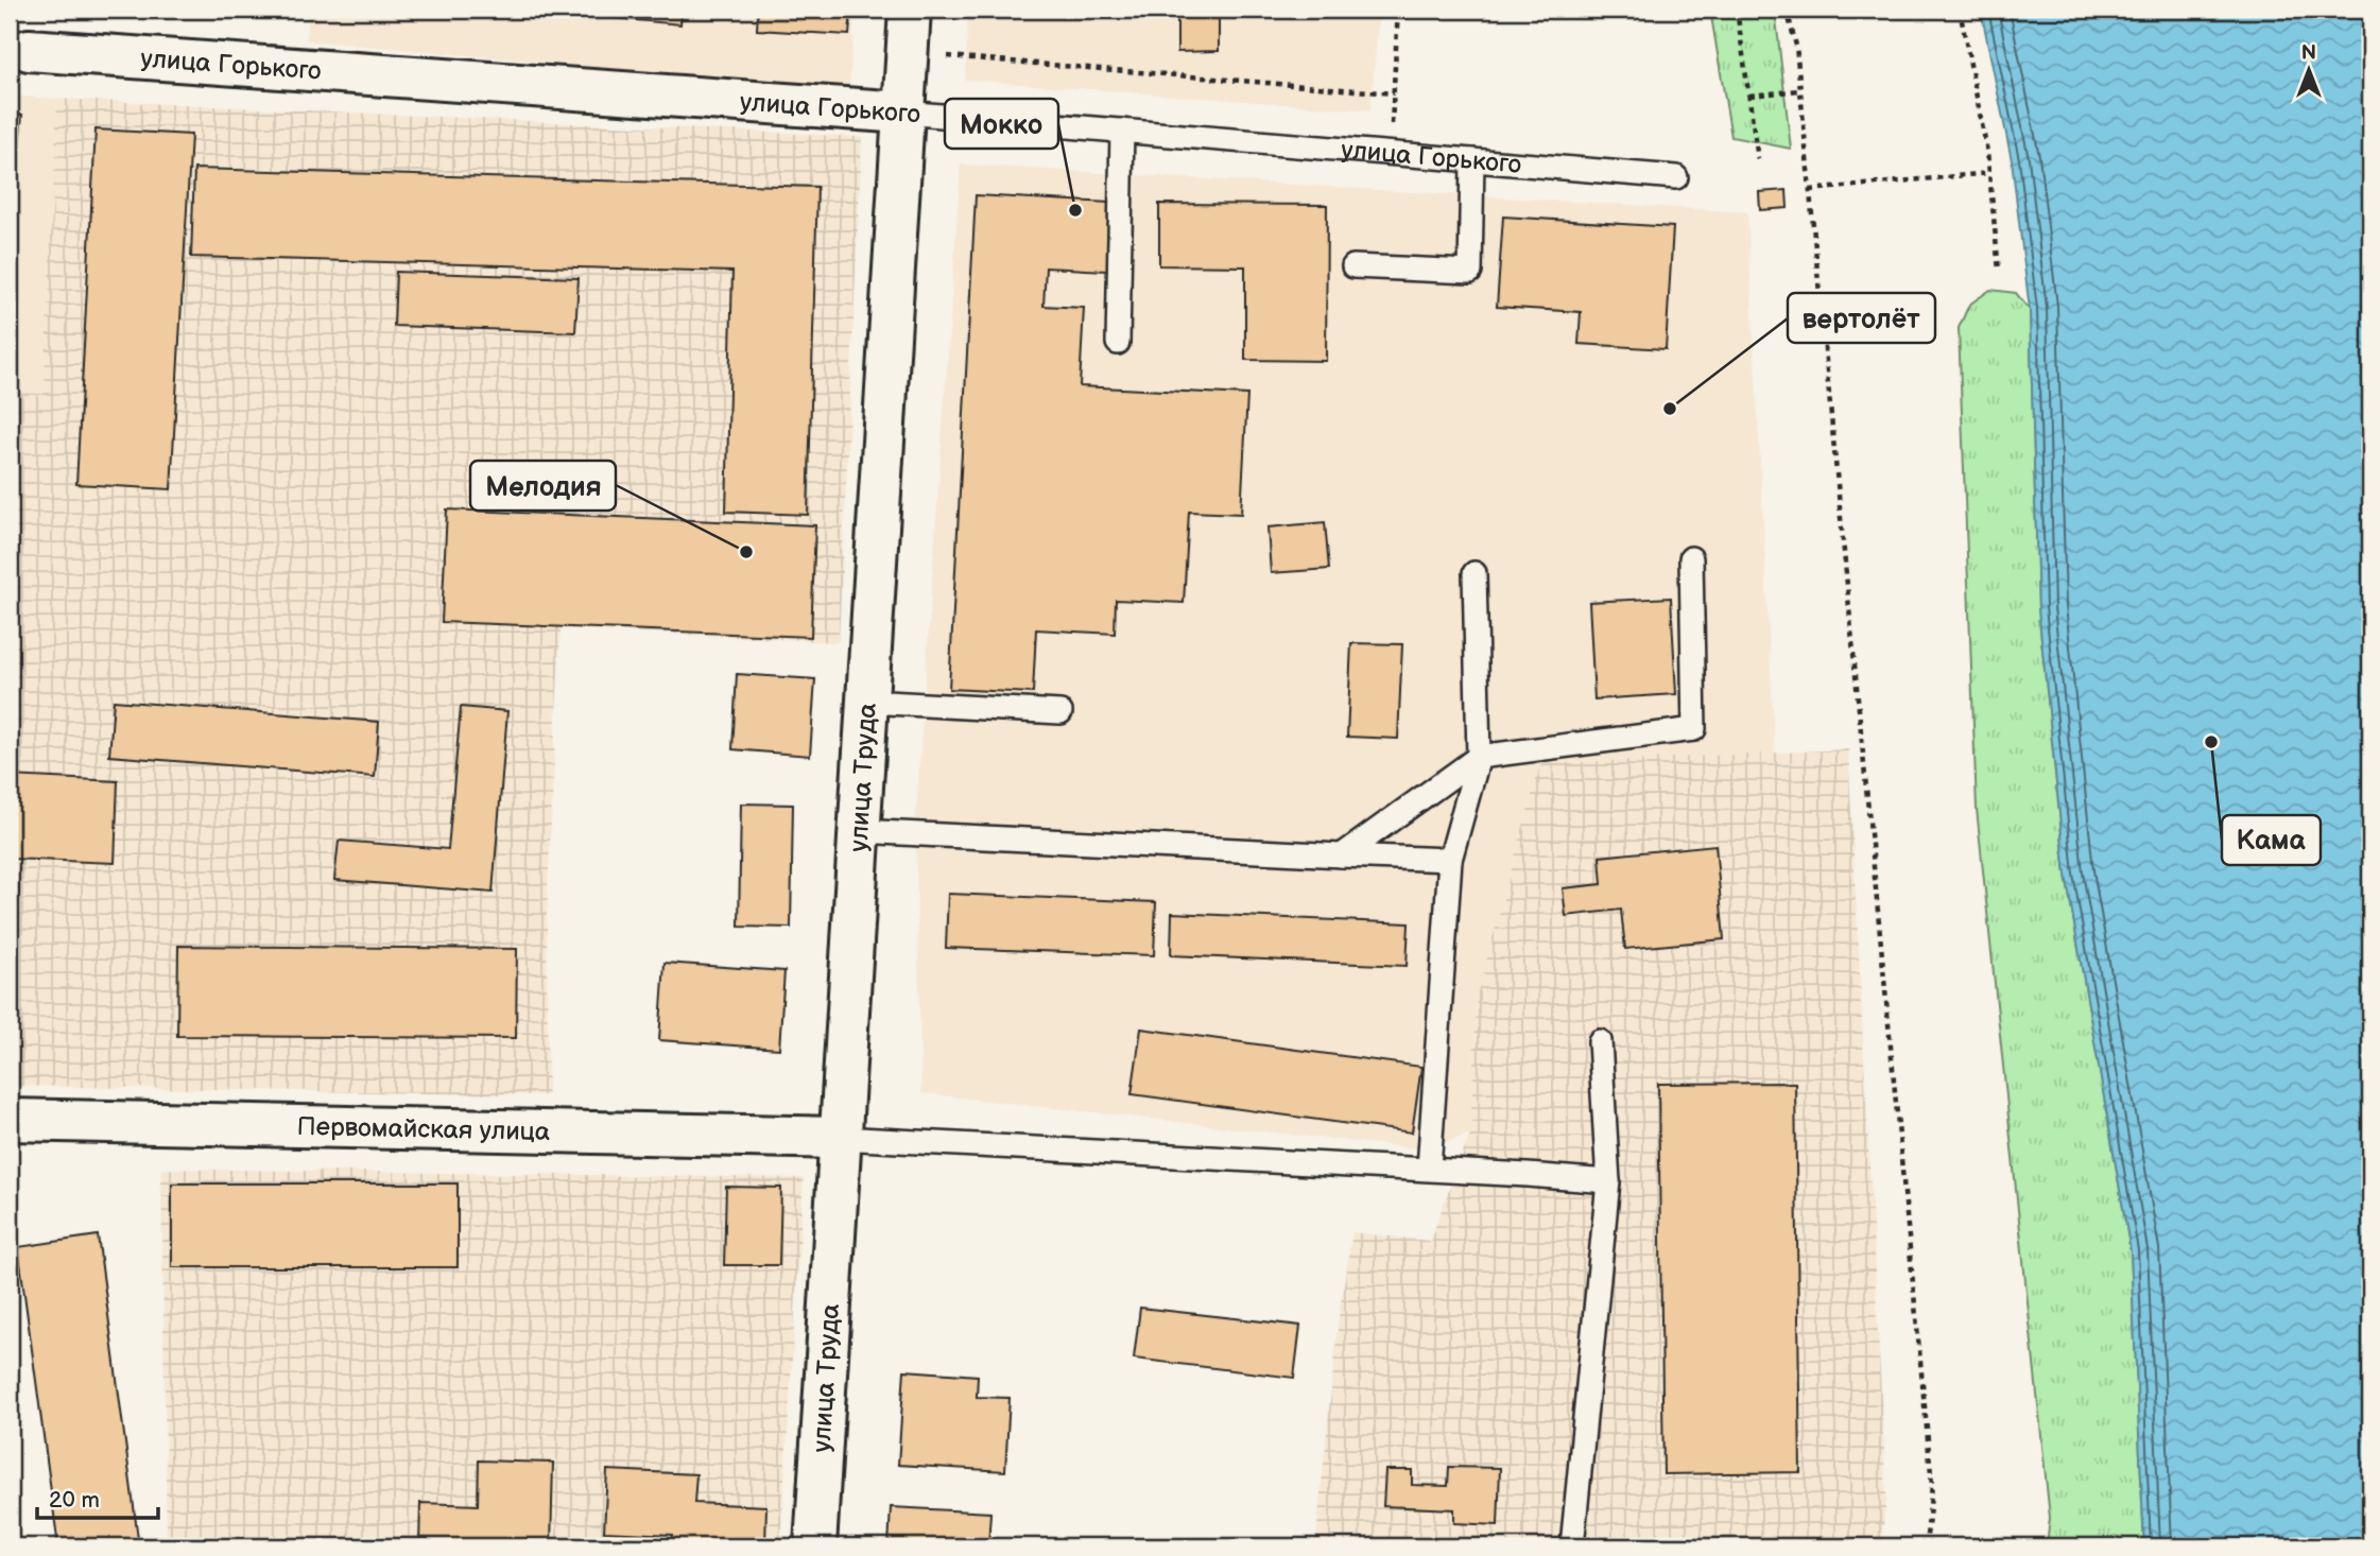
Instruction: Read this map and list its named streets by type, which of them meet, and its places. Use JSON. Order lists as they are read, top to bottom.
{
  "streets": {
    "street": ["улица Горького", "улица Труда", "Первомайская улица"]
  },
  "crossings": [
    ["улица Горького", "улица Труда"],
    ["улица Труда", "Первомайская улица"]
  ],
  "places": [
    "Мокко",
    "вертолёт",
    "Мелодия",
    "Кама"
  ],
  "scale_bar": "20 m",
  "north": "top"
}
